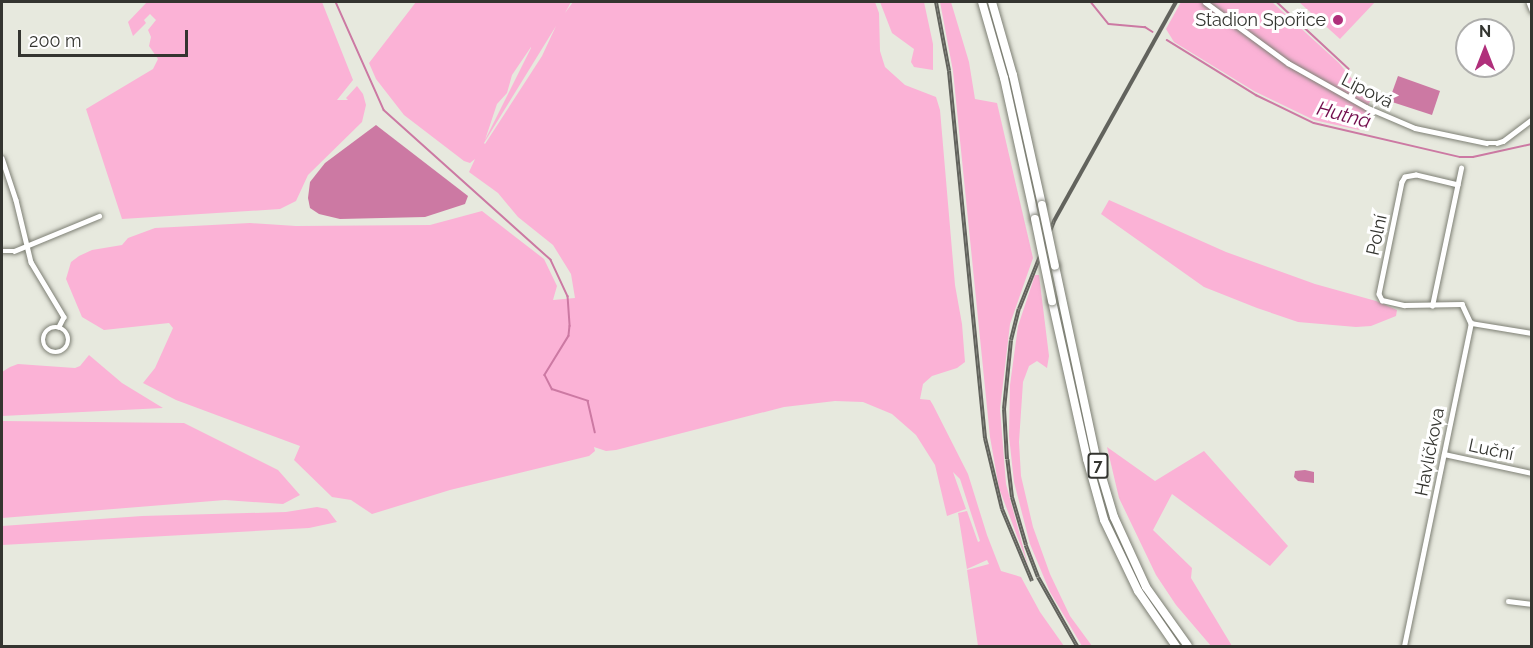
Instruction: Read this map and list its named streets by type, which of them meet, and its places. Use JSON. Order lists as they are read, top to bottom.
{
  "streets": {
    "highway": ["7"],
    "street": [
      "Lipová",
      "Polní",
      "Luční",
      "Havlíčkova"
    ]
  },
  "crossings": [
    ["Polní", "Havlíčkova"],
    ["Luční", "Havlíčkova"]
  ],
  "water": ["Hutná"],
  "places": ["Stadion Spořice"],
  "scale_bar": "200 m",
  "north": "top"
}
